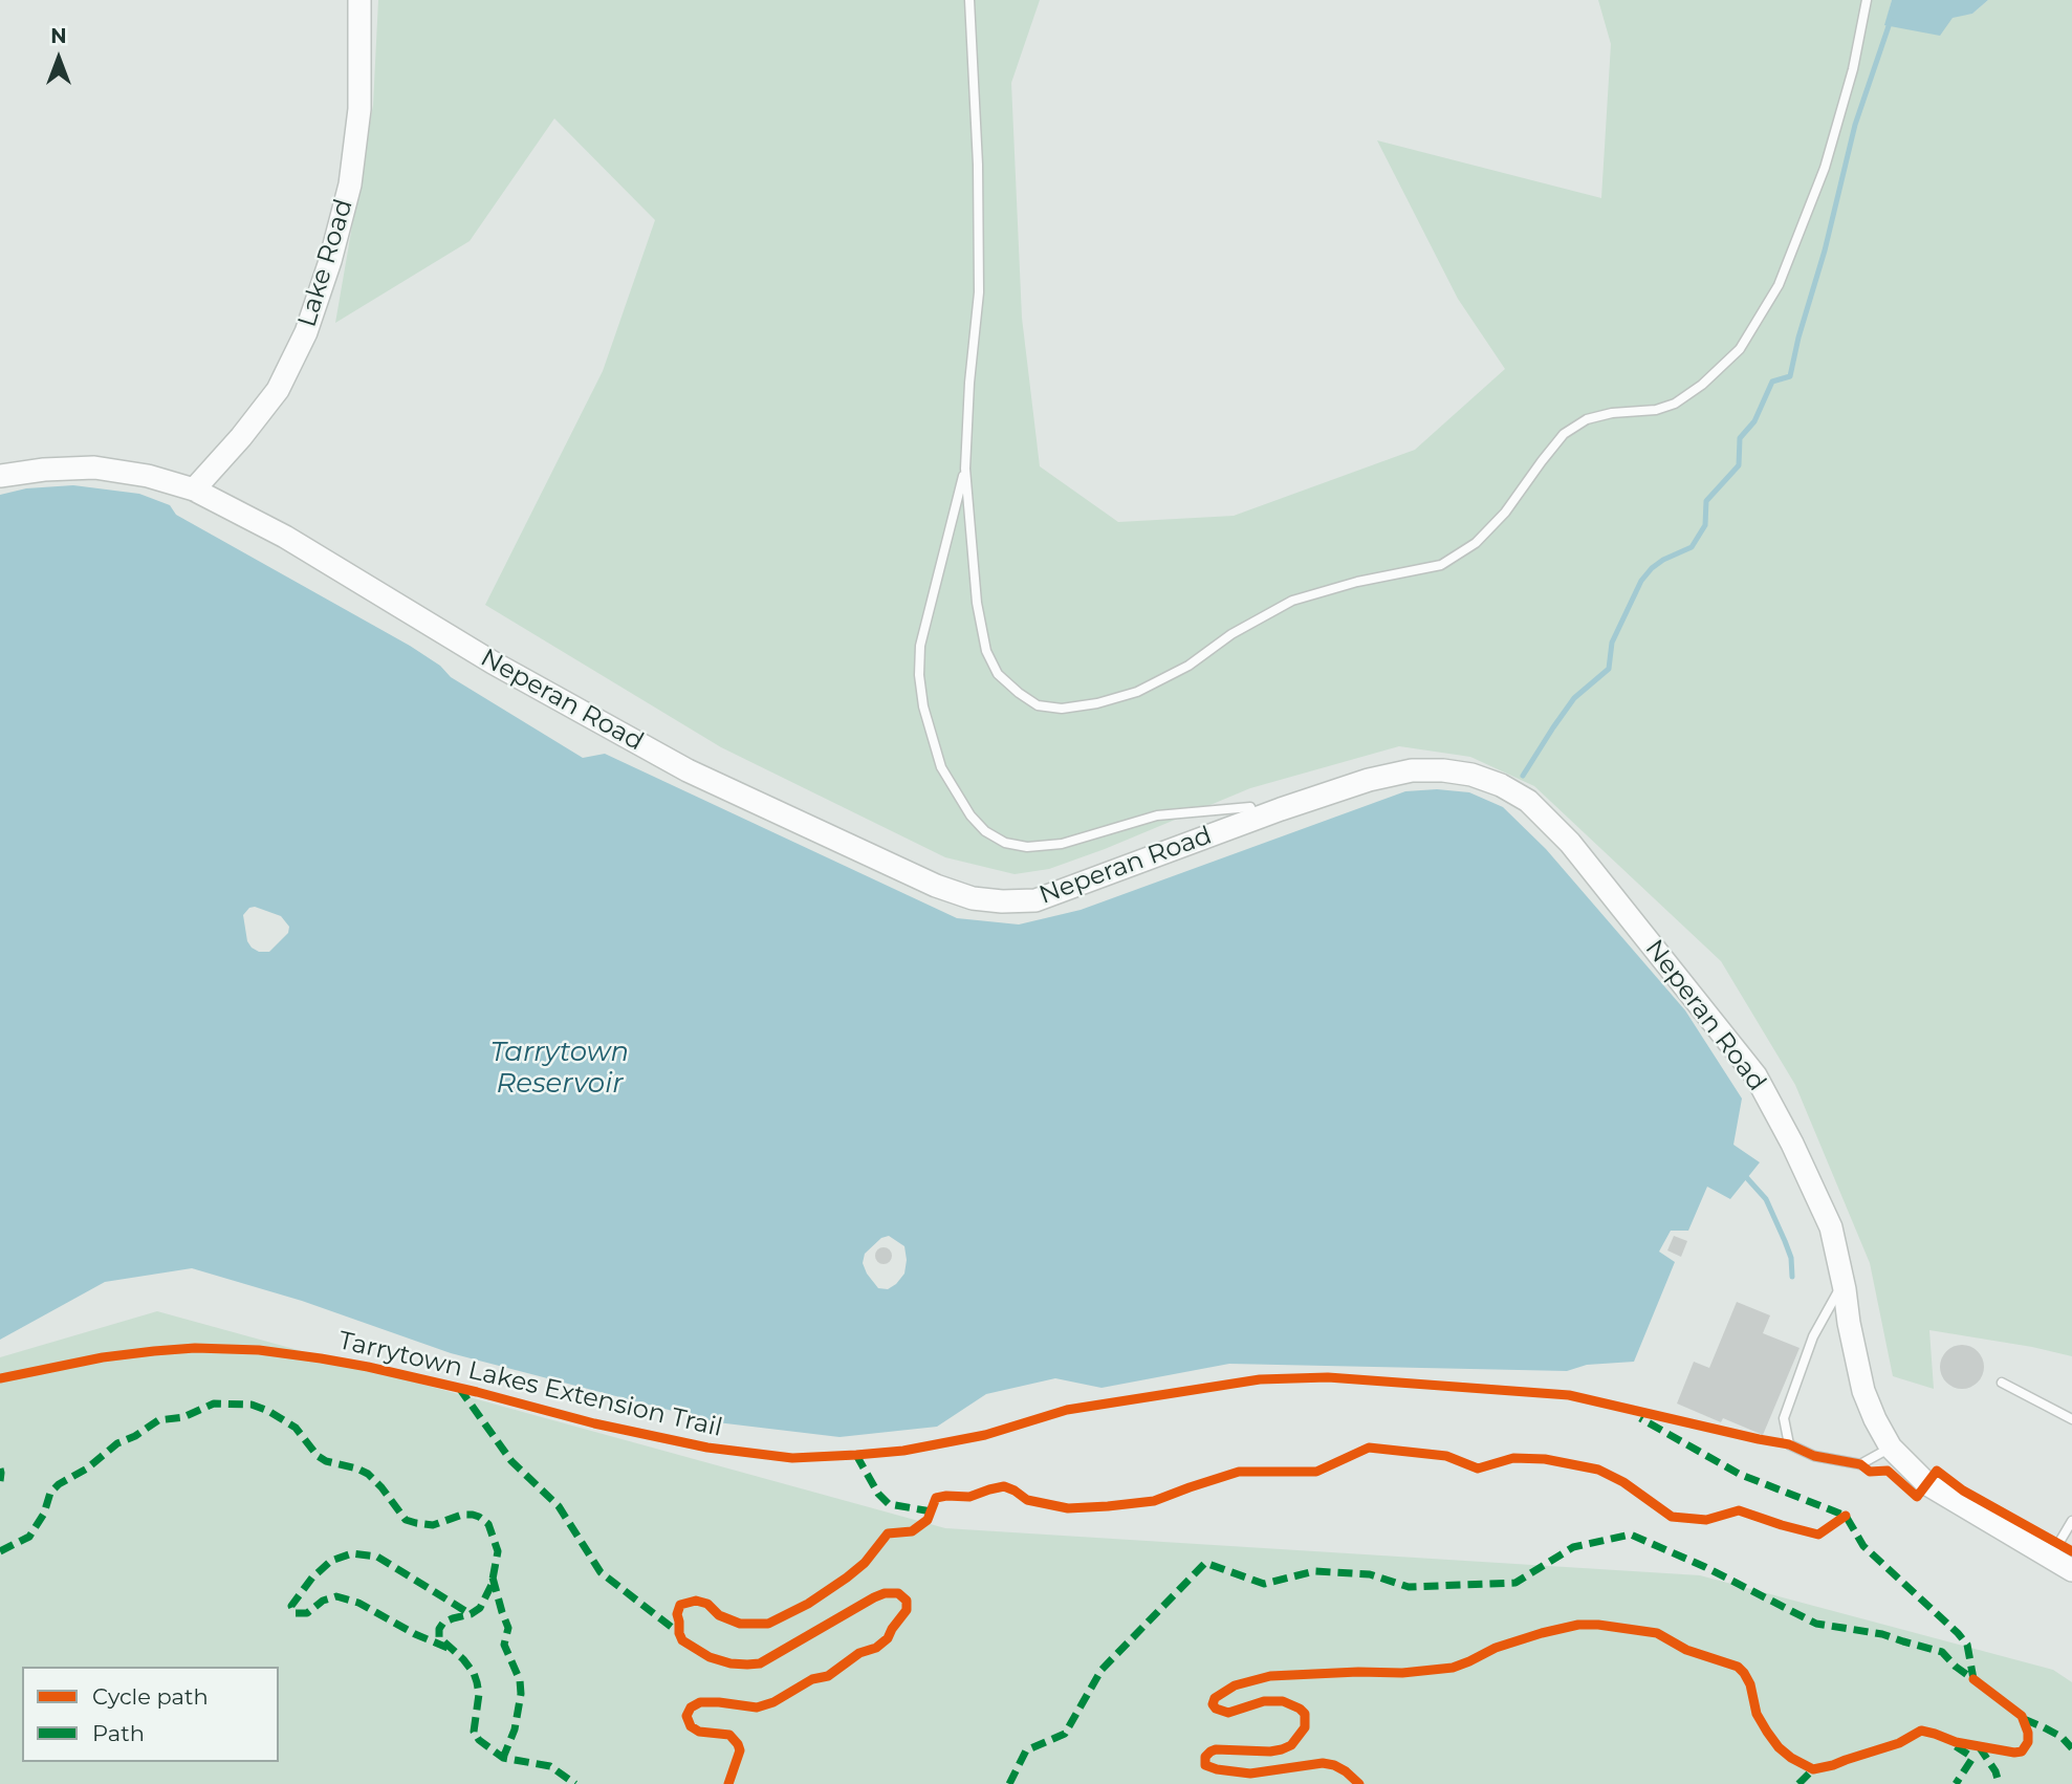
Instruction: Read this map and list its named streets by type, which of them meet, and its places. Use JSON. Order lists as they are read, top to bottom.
{
  "streets": {
    "street": ["Lake Road", "Neperan Road"],
    "cycle path": ["Tarrytown Lakes Extension Trail"]
  },
  "crossings": [
    ["Lake Road", "Neperan Road"]
  ],
  "water": ["Tarrytown Reservoir"],
  "legend": ["Cycle path", "Path"],
  "north": "top"
}
